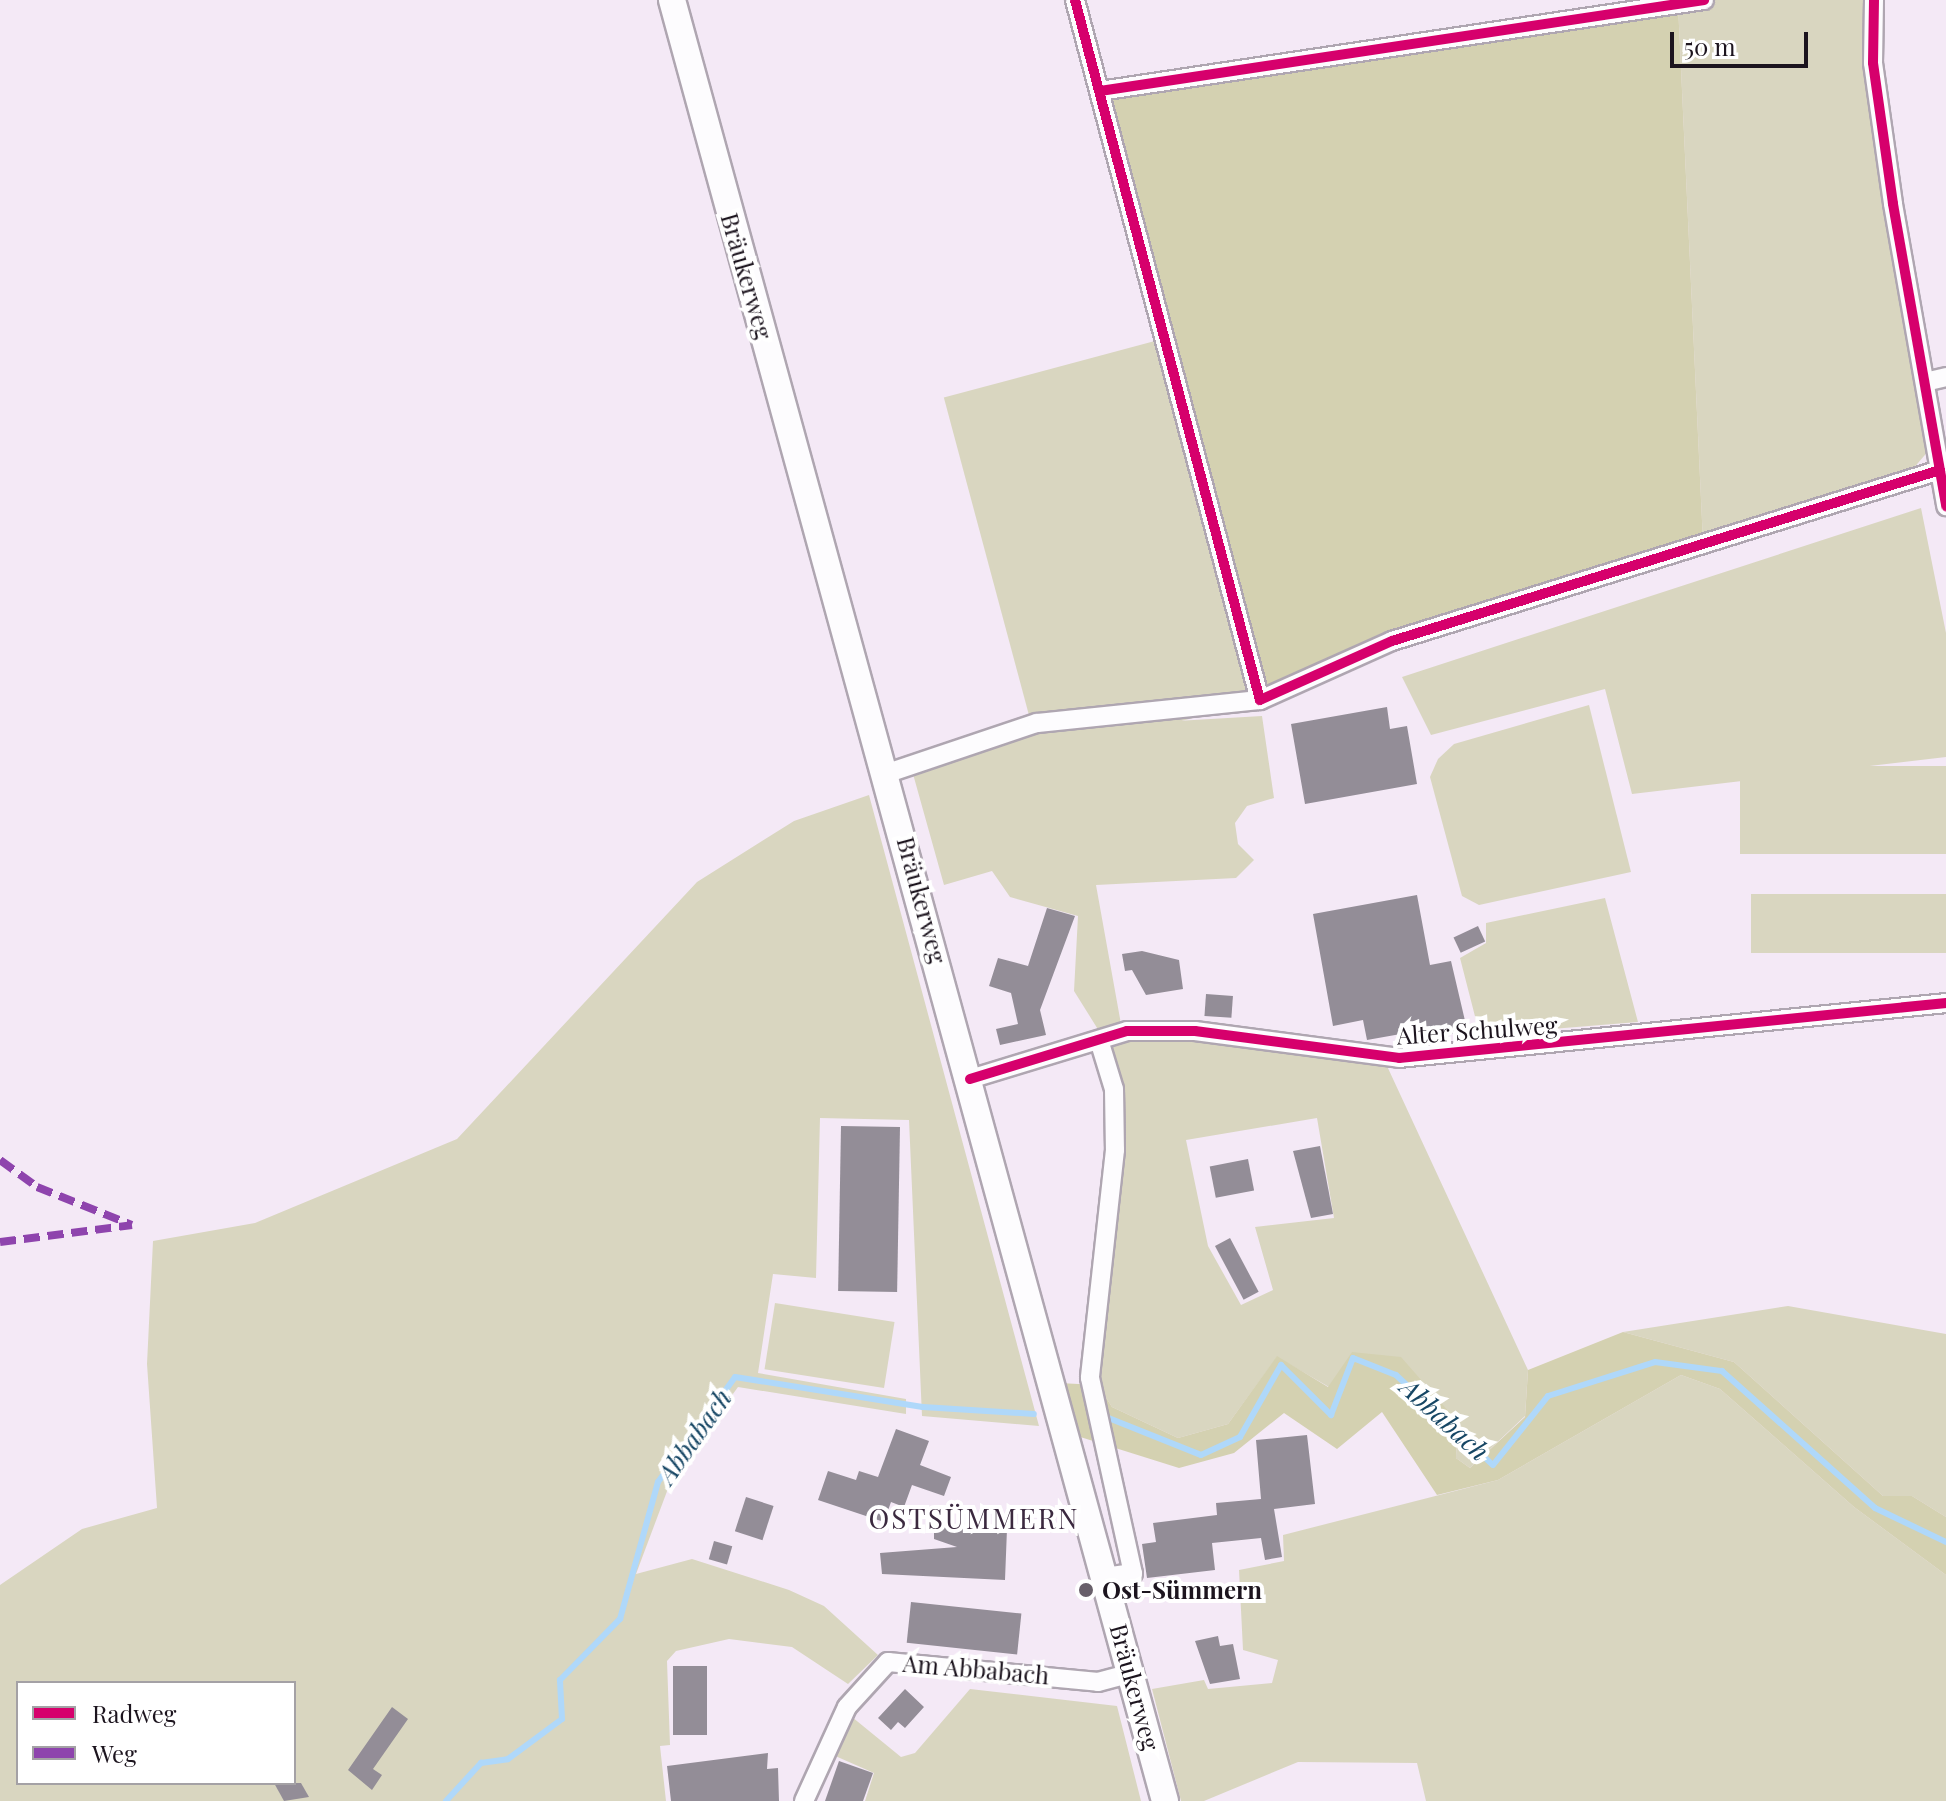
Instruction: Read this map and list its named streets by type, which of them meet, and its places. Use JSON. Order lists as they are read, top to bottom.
{
  "streets": {
    "main road": ["Bräukerweg"],
    "street": ["Alter Schulweg", "Am Abbabach"]
  },
  "crossings": [
    ["Bräukerweg", "Alter Schulweg"],
    ["Bräukerweg", "Am Abbabach"]
  ],
  "districts": ["OSTSÜMMERN"],
  "water": ["Abbabach"],
  "places": ["Ost-Sümmern"],
  "legend": ["Radweg", "Weg"],
  "scale_bar": "50 m"
}
